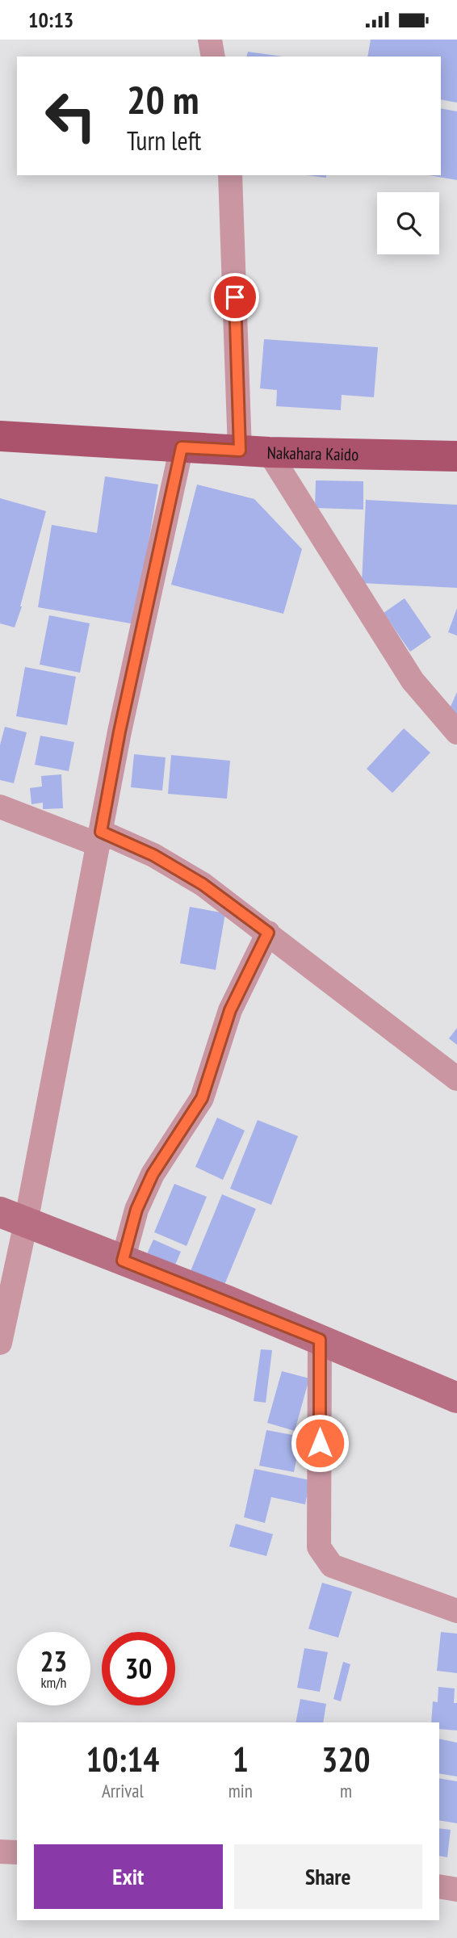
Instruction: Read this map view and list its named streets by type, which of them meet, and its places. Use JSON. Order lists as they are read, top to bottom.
{
  "streets": {
    "main road": ["Nakahara Kaido"]
  },
  "page": {
    "status": "10:13",
    "turn": ["20 m", "Turn left"],
    "speed": "23 km/h",
    "limit": "30",
    "eta": [
      "10:14",
      "Arrival",
      "1",
      "min",
      "320",
      "m"
    ],
    "buttons": ["Exit", "Share"]
  }
}
